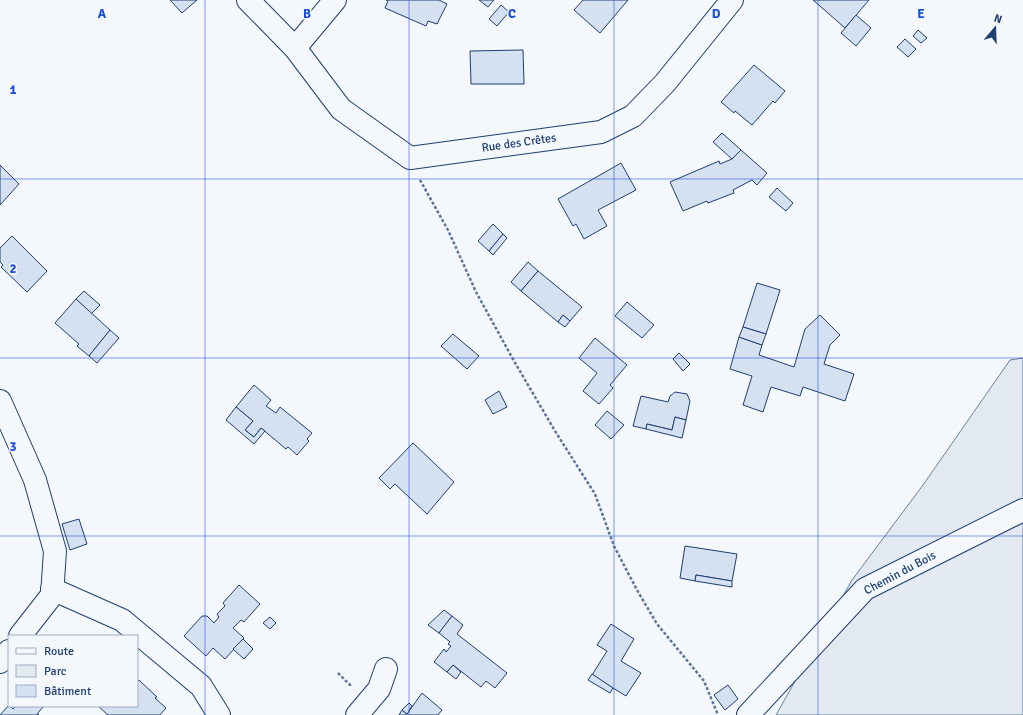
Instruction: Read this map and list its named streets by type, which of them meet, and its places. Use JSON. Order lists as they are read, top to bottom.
{
  "streets": {
    "street": ["Rue des Crêtes", "Chemin du Bois"]
  },
  "legend": ["Route", "Parc", "Bâtiment"],
  "north": "top",
  "grid": {
    "columns": [
      "A",
      "B",
      "C",
      "D",
      "E"
    ],
    "rows": ["1", "2", "3"]
  }
}
